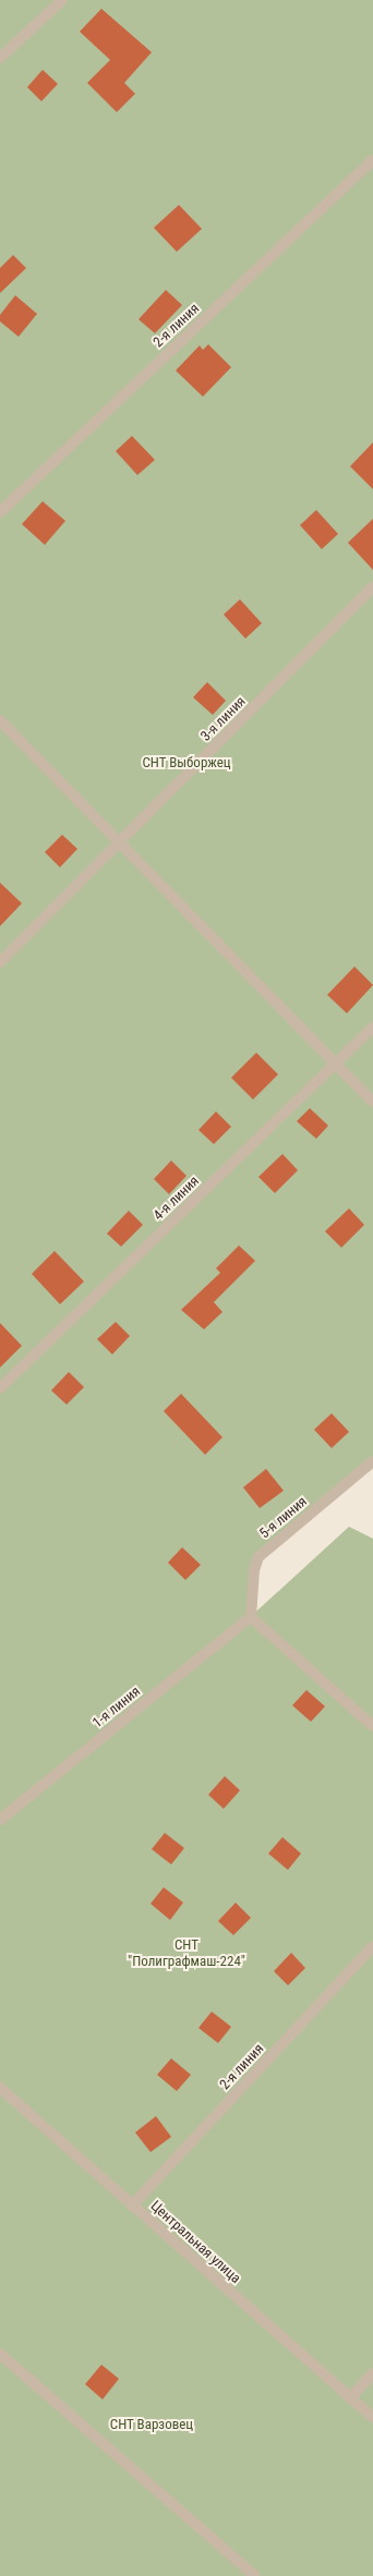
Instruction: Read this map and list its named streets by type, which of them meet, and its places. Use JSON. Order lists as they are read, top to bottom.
{
  "streets": {
    "street": [
      "2-я линия",
      "3-я линия",
      "4-я линия",
      "5-я линия",
      "1-я линия",
      "Центральная улица"
    ]
  },
  "crossings": [
    ["2-я линия", "Центральная улица"],
    ["5-я линия", "1-я линия"]
  ],
  "parks": ["СНТ Выборжец", "СНТ \"Полиграфмаш-224\"", "СНТ Варзовец"]
}
